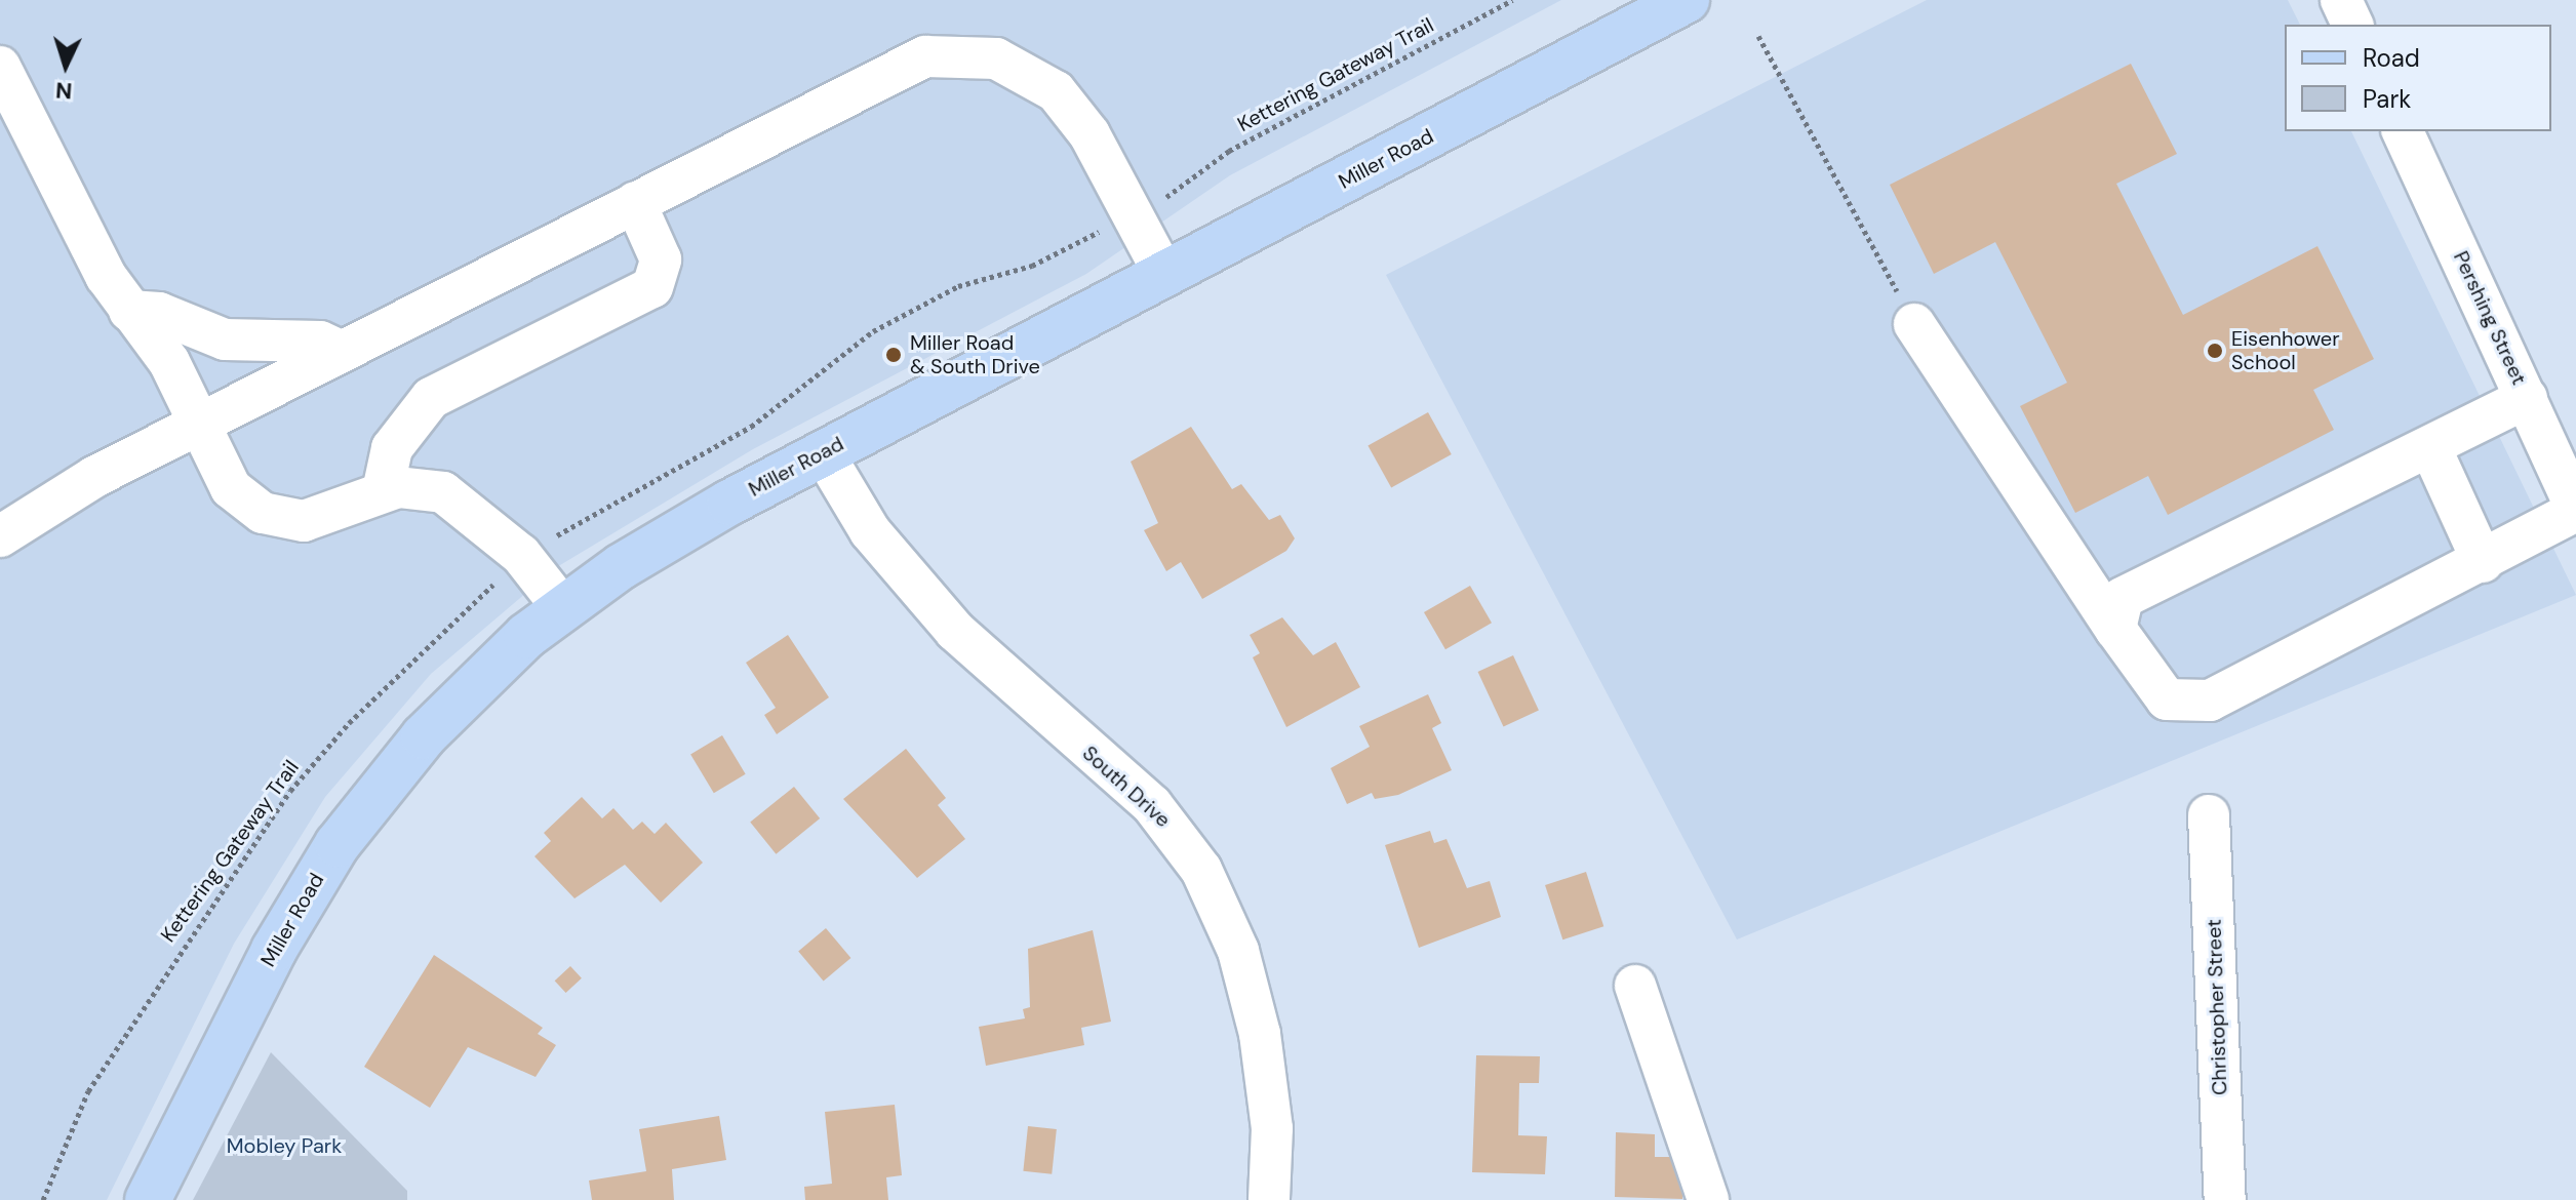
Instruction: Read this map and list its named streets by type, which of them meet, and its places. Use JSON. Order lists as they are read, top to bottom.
{
  "streets": {
    "main road": ["Miller Road"],
    "street": ["Pershing Street", "South Drive", "Christopher Street"],
    "path": ["Kettering Gateway Trail"]
  },
  "crossings": [
    ["Miller Road", "South Drive"]
  ],
  "parks": ["Mobley Park"],
  "places": ["Eisenhower School", "Miller Road & South Drive"],
  "legend": ["Road", "Park"],
  "north": "bottom"
}
